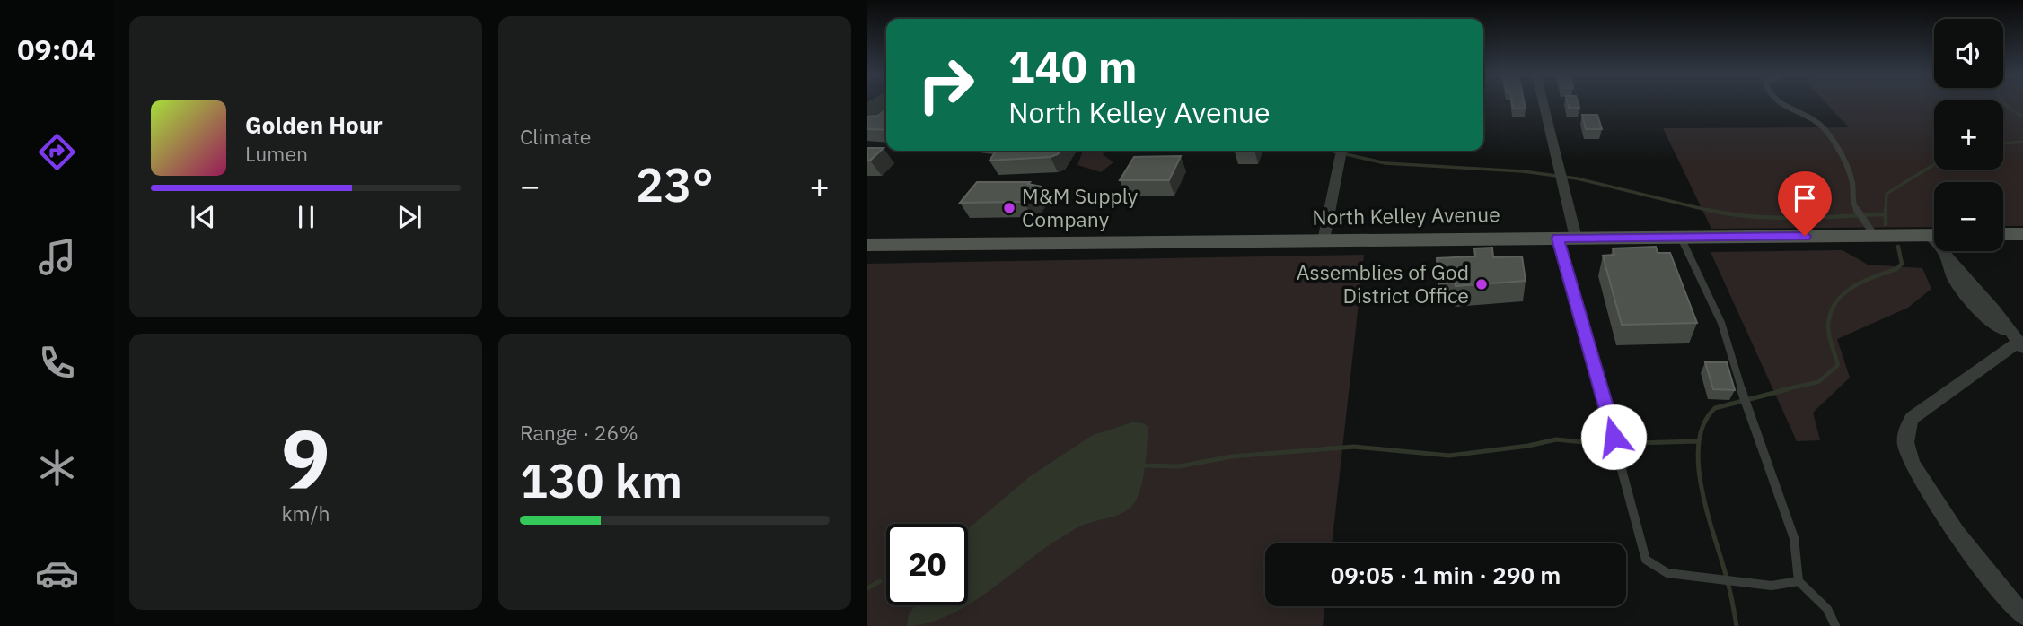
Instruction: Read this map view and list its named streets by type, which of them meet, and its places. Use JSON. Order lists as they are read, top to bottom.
{
  "streets": {
    "main road": ["North Kelley Avenue"]
  },
  "places": ["M&M Supply Company", "Assemblies of God District Office"],
  "page": {
    "tabs": "09:04",
    "tile": [
      "Climate",
      ["9", "km/h"],
      ["Range · 26%", "130 km"]
    ],
    "map_buttons": ["+", "−"],
    "turn": ["140 m", "North Kelley Avenue"],
    "song": ["Golden Hour", "Lumen"],
    "heat": ["−", "23°", "+"],
    "limit": "20",
    "trip": "09:05 · 1 min · 290 m"
  }
}
